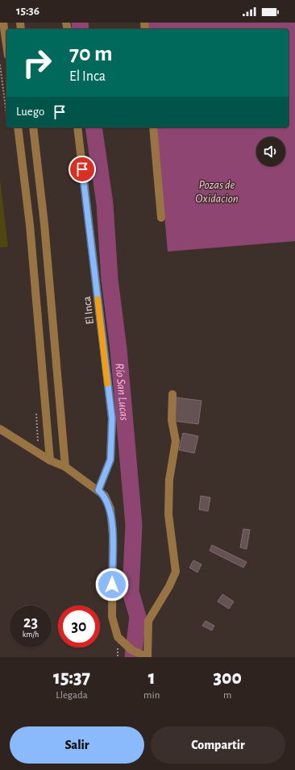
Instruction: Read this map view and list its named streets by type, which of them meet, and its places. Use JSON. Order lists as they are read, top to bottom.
{
  "streets": {
    "street": ["El Inca"]
  },
  "water": ["Pozas de Oxidacion", "Río San Lucas"],
  "page": {
    "status": "15:36",
    "turn": ["70 m", "El Inca"],
    "then": "Luego",
    "speed": "23 km/h",
    "limit": "30",
    "eta": [
      "15:37",
      "Llegada",
      "1",
      "min",
      "300",
      "m"
    ],
    "buttons": ["Salir", "Compartir"]
  }
}
